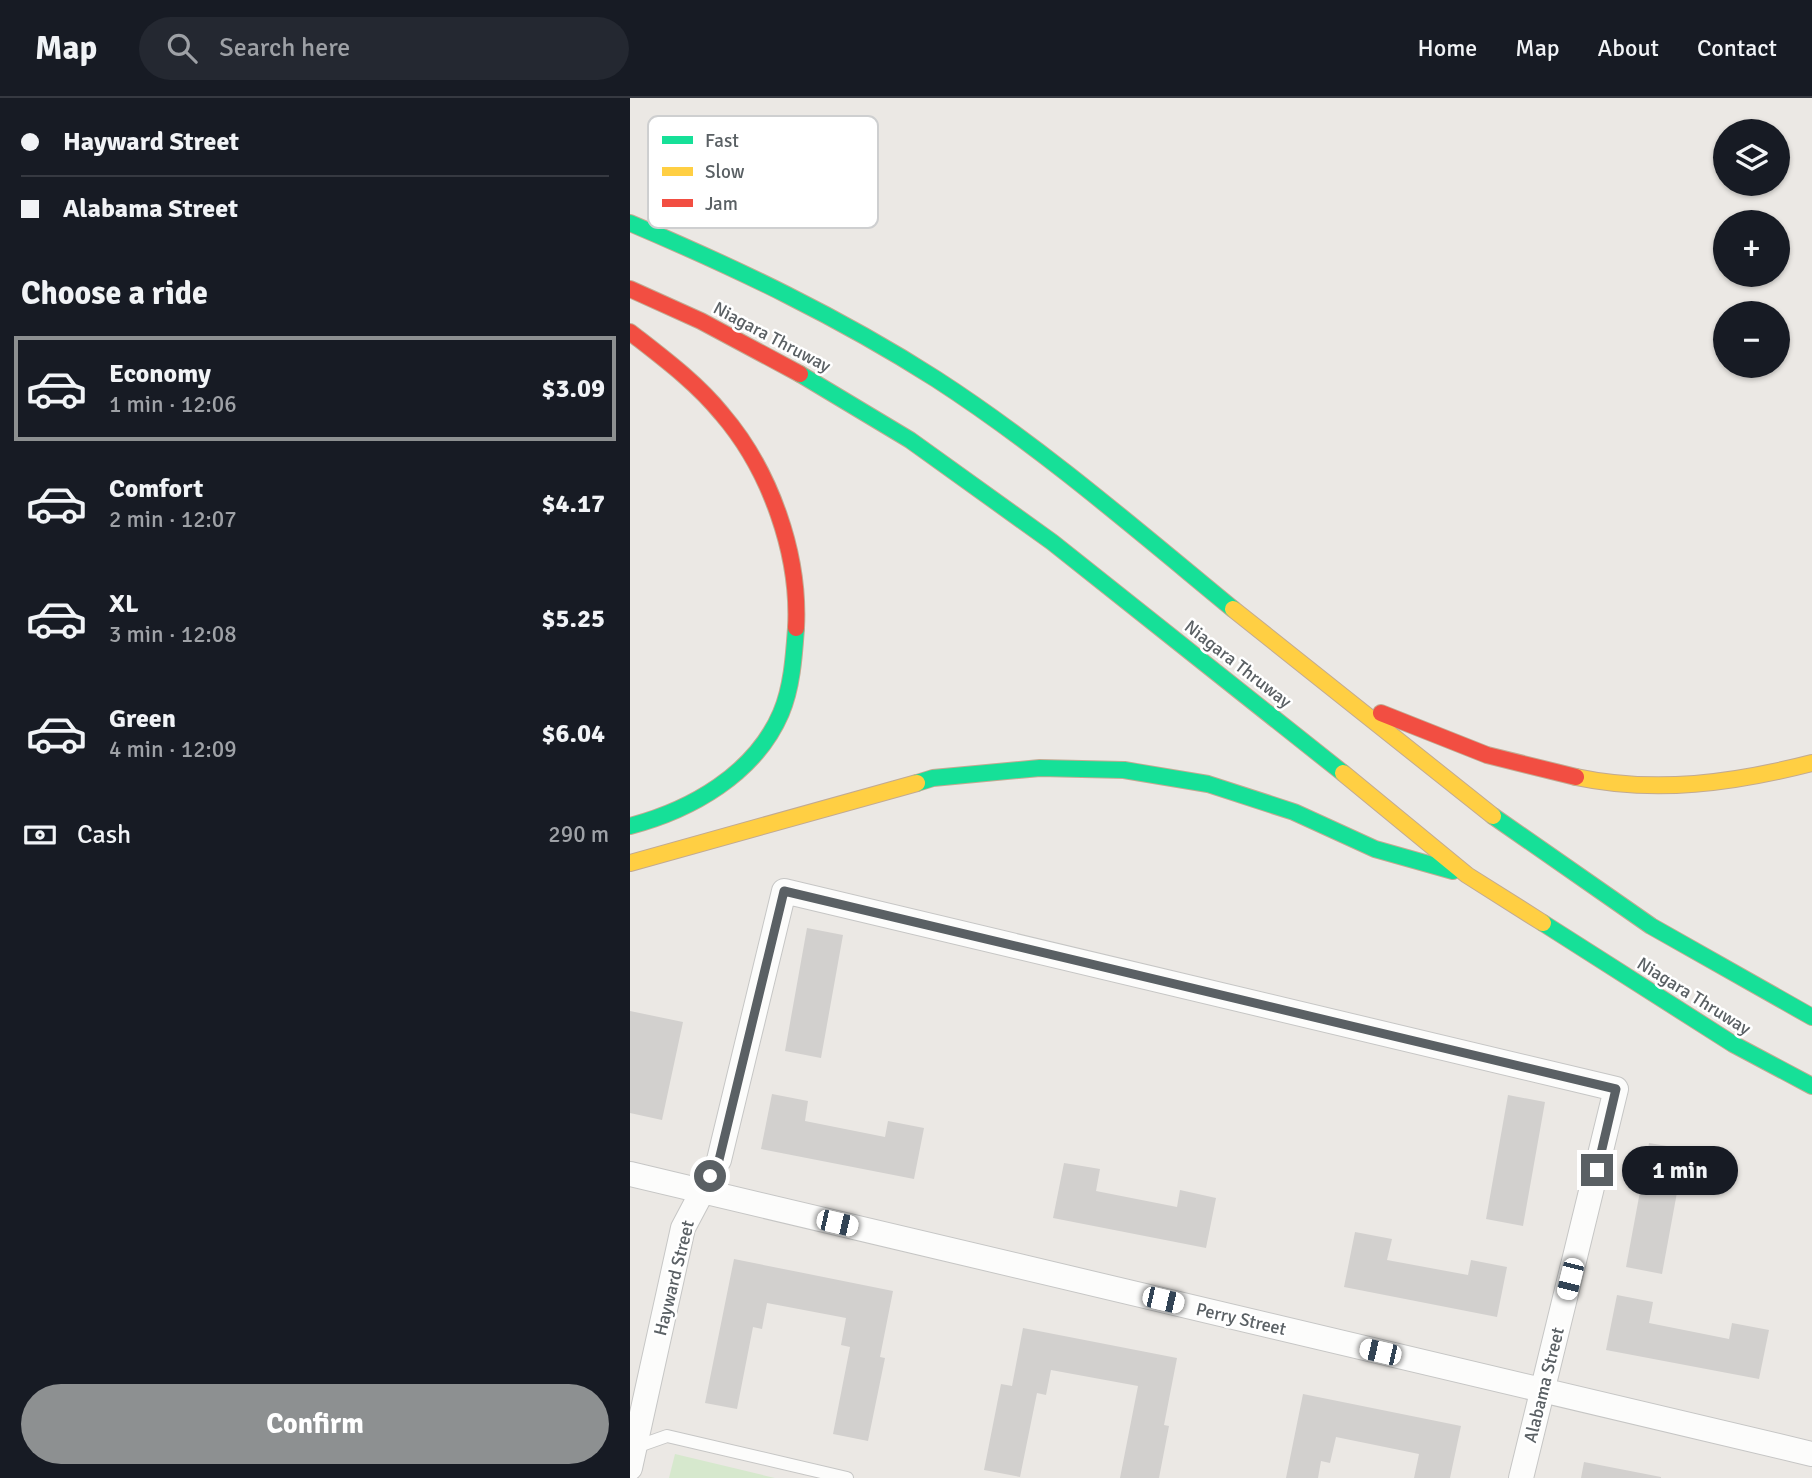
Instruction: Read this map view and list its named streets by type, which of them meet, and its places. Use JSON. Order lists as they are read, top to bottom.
{
  "streets": {
    "highway": ["Niagara Thruway"],
    "street": ["Hayward Street", "Perry Street", "Alabama Street"]
  },
  "crossings": [
    ["Hayward Street", "Perry Street"],
    ["Hayward Street", "Alabama Street"],
    ["Perry Street", "Alabama Street"]
  ],
  "legend": ["Fast", "Slow", "Jam"],
  "page": {
    "header": "Map",
    "search": "Search here",
    "nav": [
      "Home",
      "Map",
      "About",
      "Contact"
    ],
    "banner": ["Hayward Street", "Alabama Street"],
    "map_buttons": ["+", "−"],
    "heading": "Choose a ride",
    "list": [
      {
        "name": "Economy",
        "note": "1 min · 12:06",
        "value": "$3.09"
      },
      {
        "name": "Comfort",
        "note": "2 min · 12:07",
        "value": "$4.17"
      },
      {
        "name": "XL",
        "note": "3 min · 12:08",
        "value": "$5.25"
      },
      {
        "name": "Green",
        "note": "4 min · 12:09",
        "value": "$6.04"
      }
    ],
    "pay": ["Cash", "290 m"],
    "bubble": "1 min",
    "buttons": "Confirm"
  }
}
